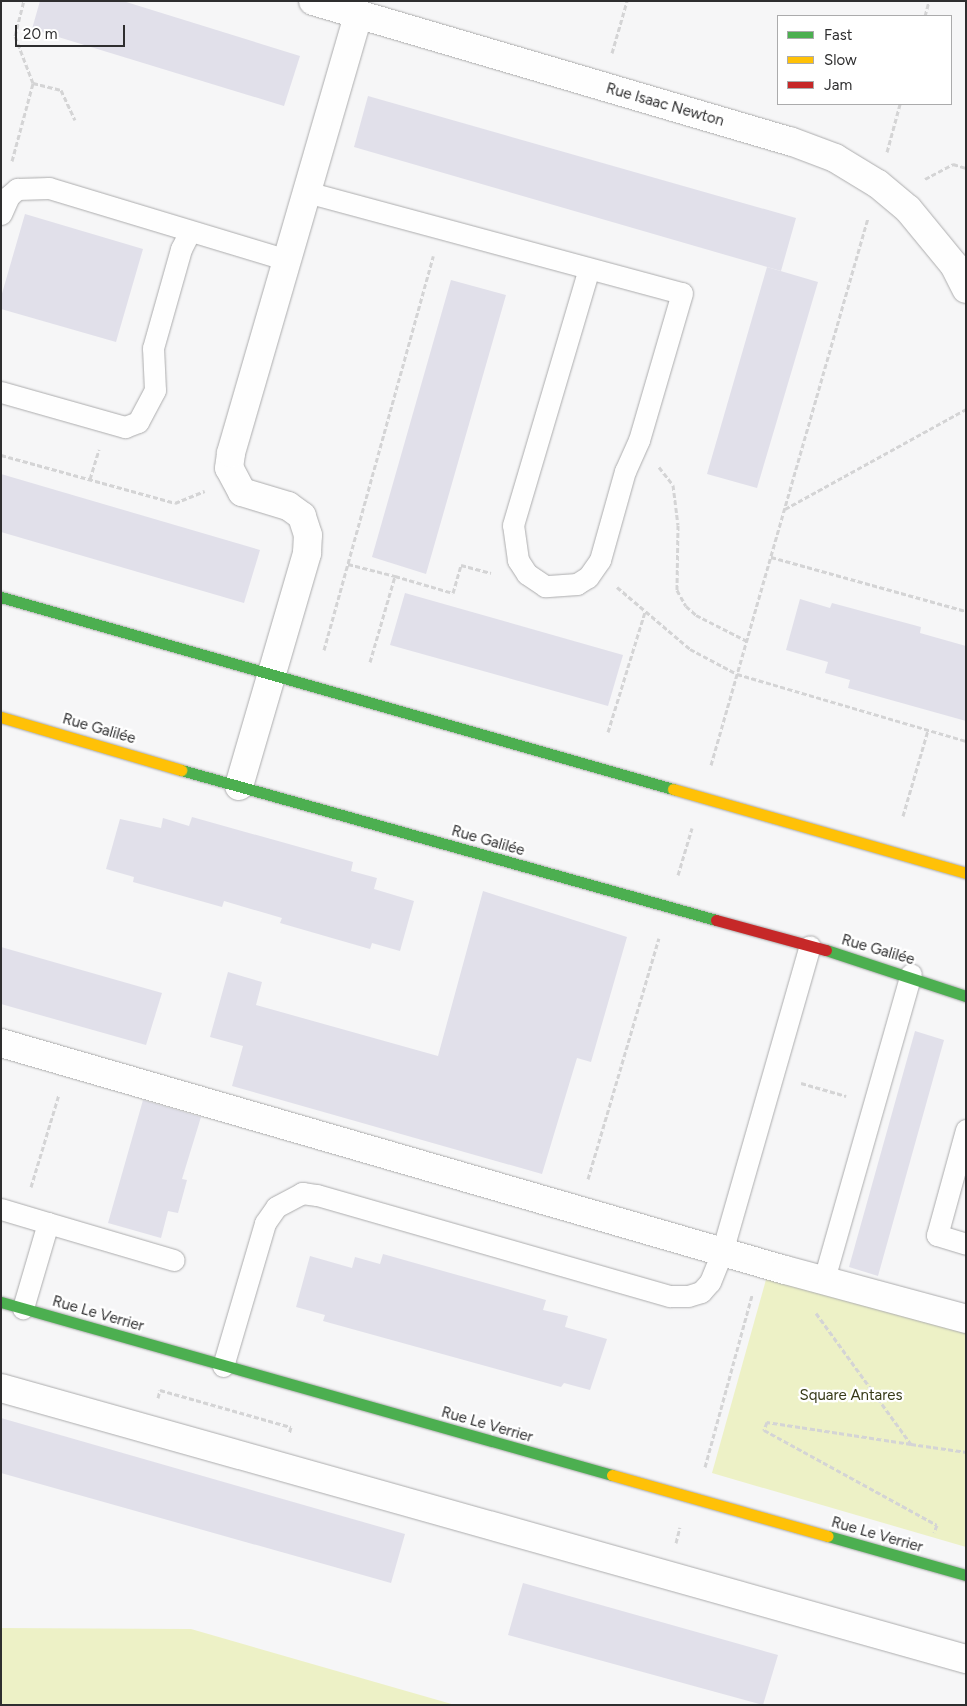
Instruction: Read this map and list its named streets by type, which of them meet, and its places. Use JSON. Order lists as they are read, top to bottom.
{
  "streets": {
    "street": ["Rue Isaac Newton", "Rue Galilée", "Rue Le Verrier"]
  },
  "parks": ["Square Antares"],
  "legend": ["Fast", "Slow", "Jam"],
  "scale_bar": "20 m"
}
